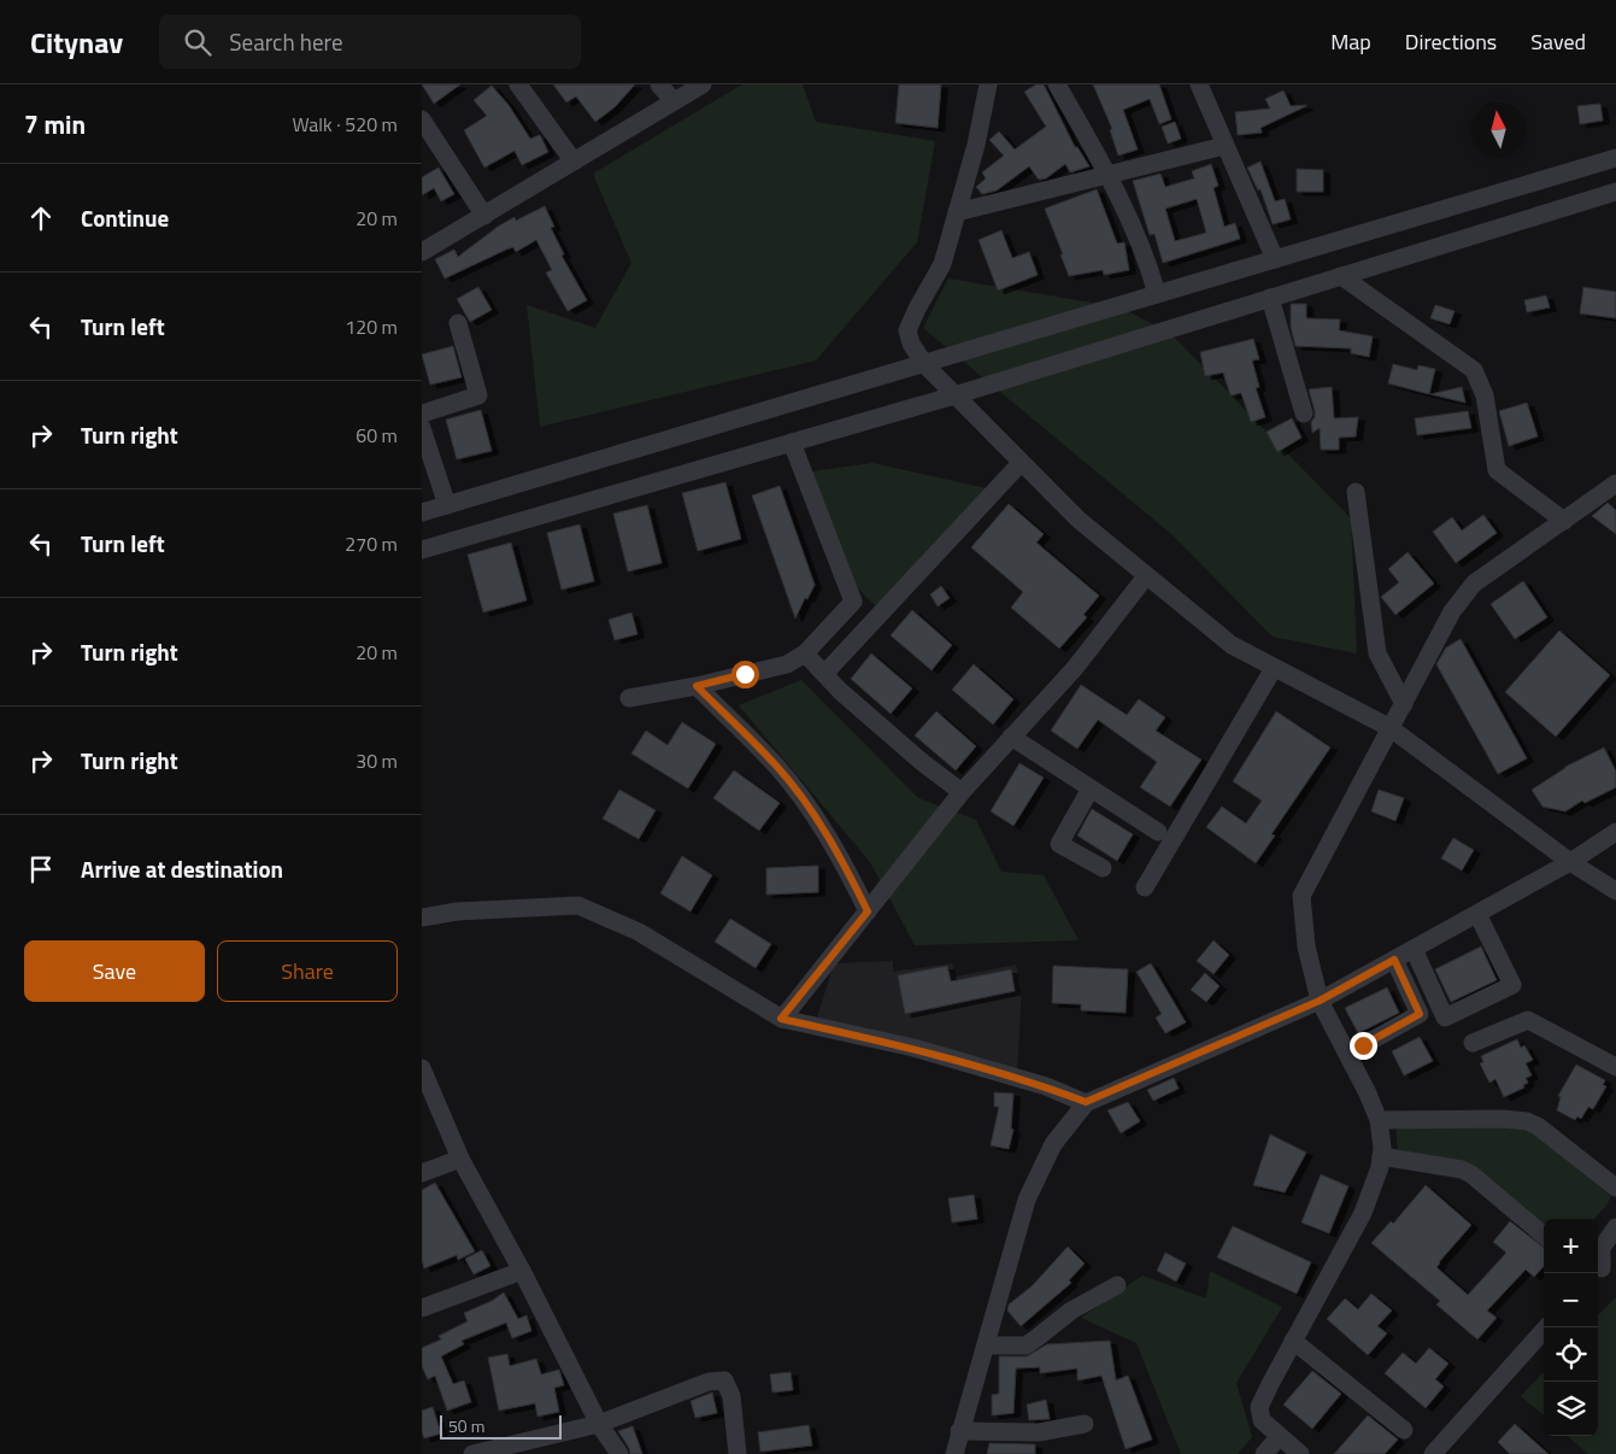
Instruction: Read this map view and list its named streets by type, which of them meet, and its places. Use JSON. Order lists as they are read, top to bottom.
{
  "scale_bar": "50 m",
  "north": "top",
  "page": {
    "header": "Citynav",
    "search": "Search here",
    "nav": ["Map", "Directions", "Saved"],
    "heading": ["7 min", "Walk · 520 m"],
    "list": [
      ["Continue", "20 m"],
      ["Turn left", "120 m"],
      ["Turn right", "60 m"],
      ["Turn left", "270 m"],
      ["Turn right", "20 m"],
      ["Turn right", "30 m"],
      "Arrive at destination"
    ],
    "buttons": ["Save", "Share"],
    "map_buttons": ["+", "−"],
    "scale": "50 m"
  }
}
